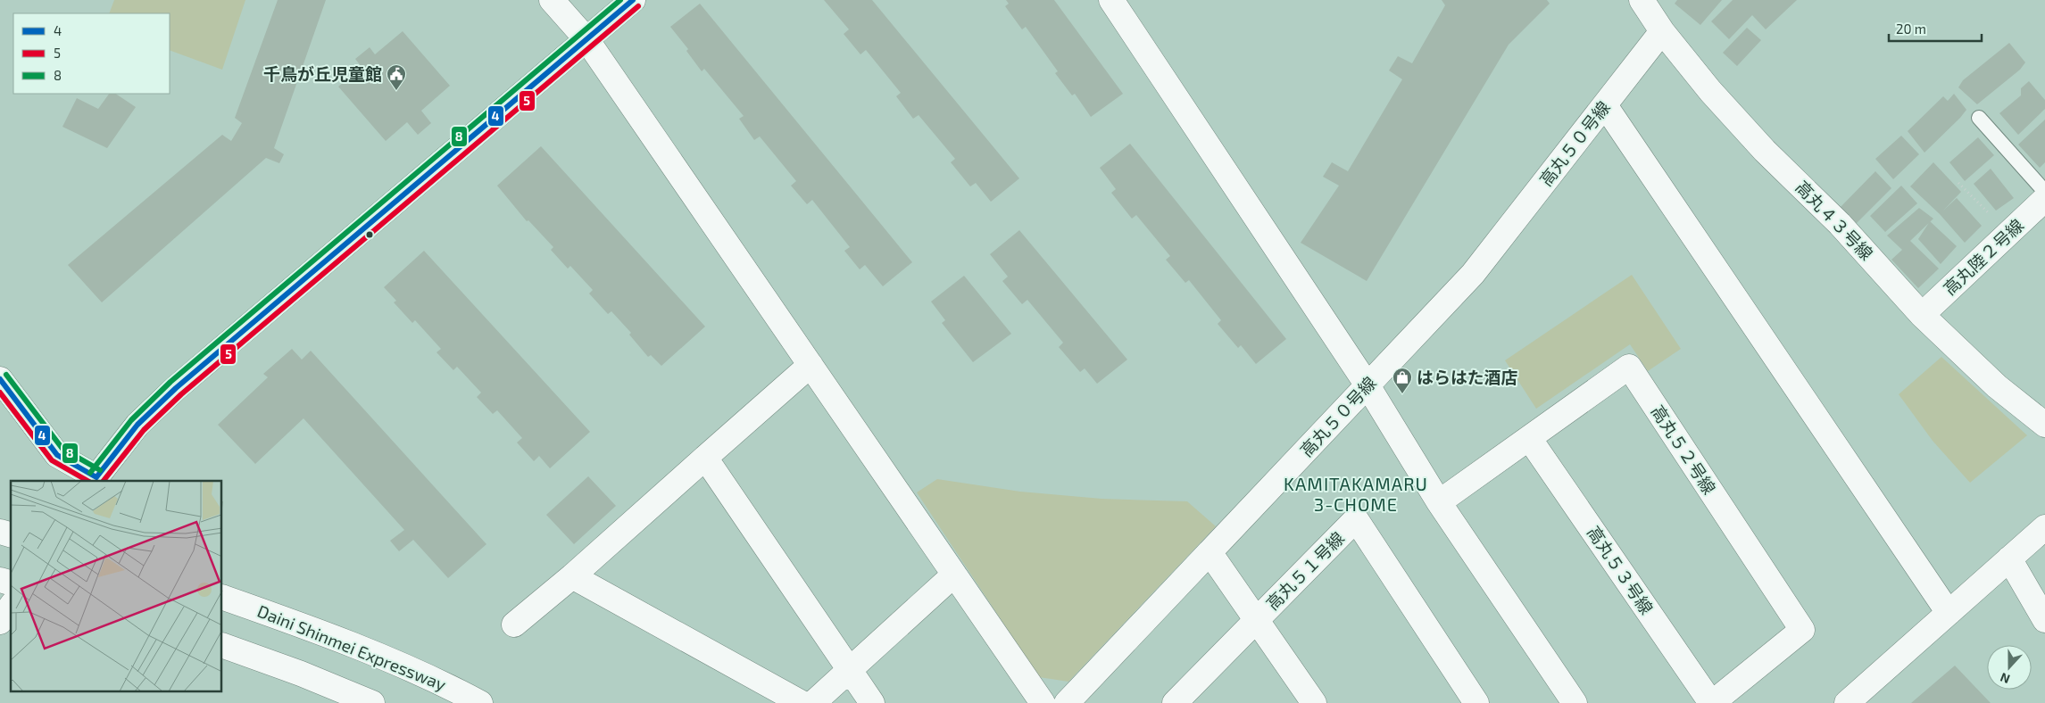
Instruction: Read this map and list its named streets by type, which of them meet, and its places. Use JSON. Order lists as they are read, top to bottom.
{
  "streets": {
    "main road": [
      "高丸５０号線",
      "高丸４３号線",
      "高丸陸２号線",
      "高丸５２号線",
      "高丸５３号線",
      "高丸５１号線",
      "Daini Shinmei Expressway"
    ]
  },
  "crossings": [
    ["高丸５０号線", "高丸４３号線"],
    ["高丸４３号線", "高丸陸２号線"],
    ["高丸５２号線", "高丸５３号線"]
  ],
  "districts": ["KAMITAKAMARU 3-CHOME"],
  "places": {
    "public building": ["千鳥が丘児童館"],
    "shop": ["はらはた酒店"]
  },
  "lines": ["transit line 4", "transit line 8", "transit line 5"],
  "legend": ["4", "5", "8"],
  "scale_bar": "20 m",
  "north": "bottom"
}
